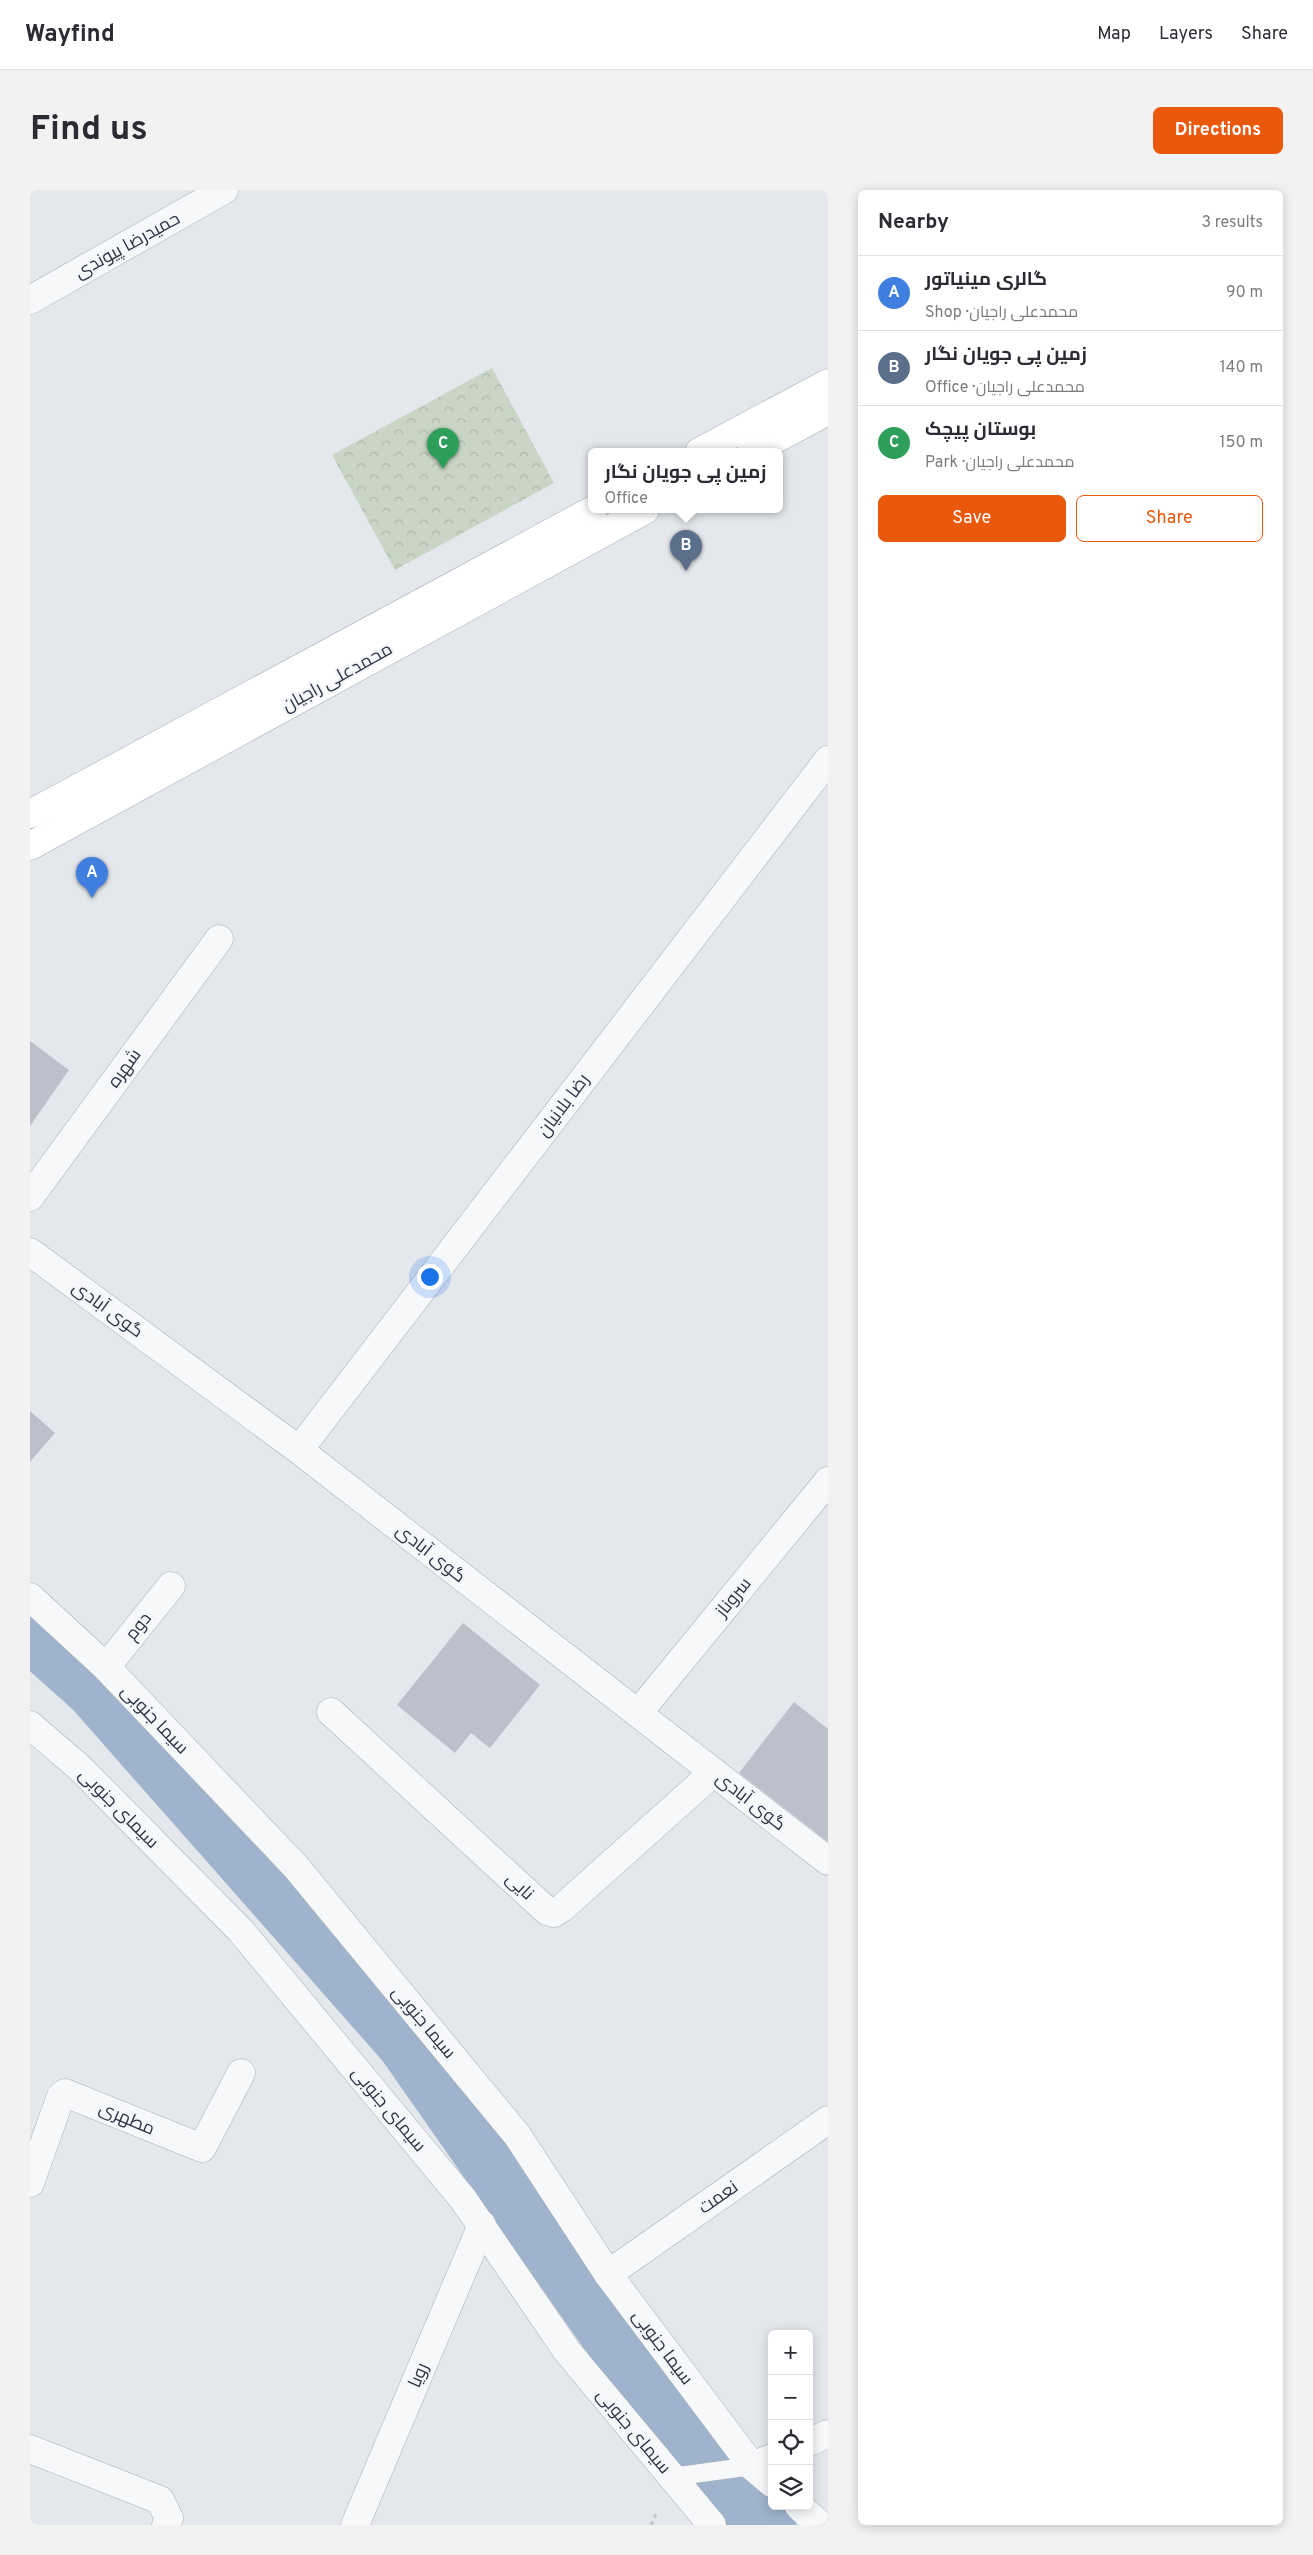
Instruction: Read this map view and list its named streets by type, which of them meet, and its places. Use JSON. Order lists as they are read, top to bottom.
{
  "streets": {
    "main road": ["محمدعلی راجیان"],
    "street": [
      "حمیدرضا پیوندی",
      "شهره",
      "رضا بلانیان",
      "گوی آبادی",
      "سروناز",
      "دوم",
      "سیما جنوبی",
      "سیمای جنوبی",
      "نایی",
      "مطهری",
      "نعمت",
      "رویا"
    ]
  },
  "crossings": [
    ["رضا بلانیان", "گوی آبادی"],
    ["گوی آبادی", "سروناز"],
    ["گوی آبادی", "نایی"],
    ["دوم", "سیما جنوبی"],
    ["سیما جنوبی", "نعمت"],
    ["سیمای جنوبی", "رویا"]
  ],
  "page": {
    "header": "Wayfind",
    "nav": ["Map", "Layers", "Share"],
    "buttons": [
      "Directions",
      ["Save", "Share"]
    ],
    "title": "Find us",
    "heading": ["Nearby", "3 results"],
    "list": [
      {
        "mark": "A",
        "name": "گالری مینیاتور",
        "note": "Shop · محمدعلی راجیان",
        "value": "90 m"
      },
      {
        "mark": "B",
        "name": "زمین پی جویان نگار",
        "note": "Office · محمدعلی راجیان",
        "value": "140 m"
      },
      {
        "mark": "C",
        "name": "بوستان پیچک",
        "note": "Park · محمدعلی راجیان",
        "value": "150 m"
      }
    ],
    "pins": ["C", "B", "A"],
    "popup": ["زمین پی جویان نگار", "Office"],
    "map_buttons": ["+", "−"]
  }
}
